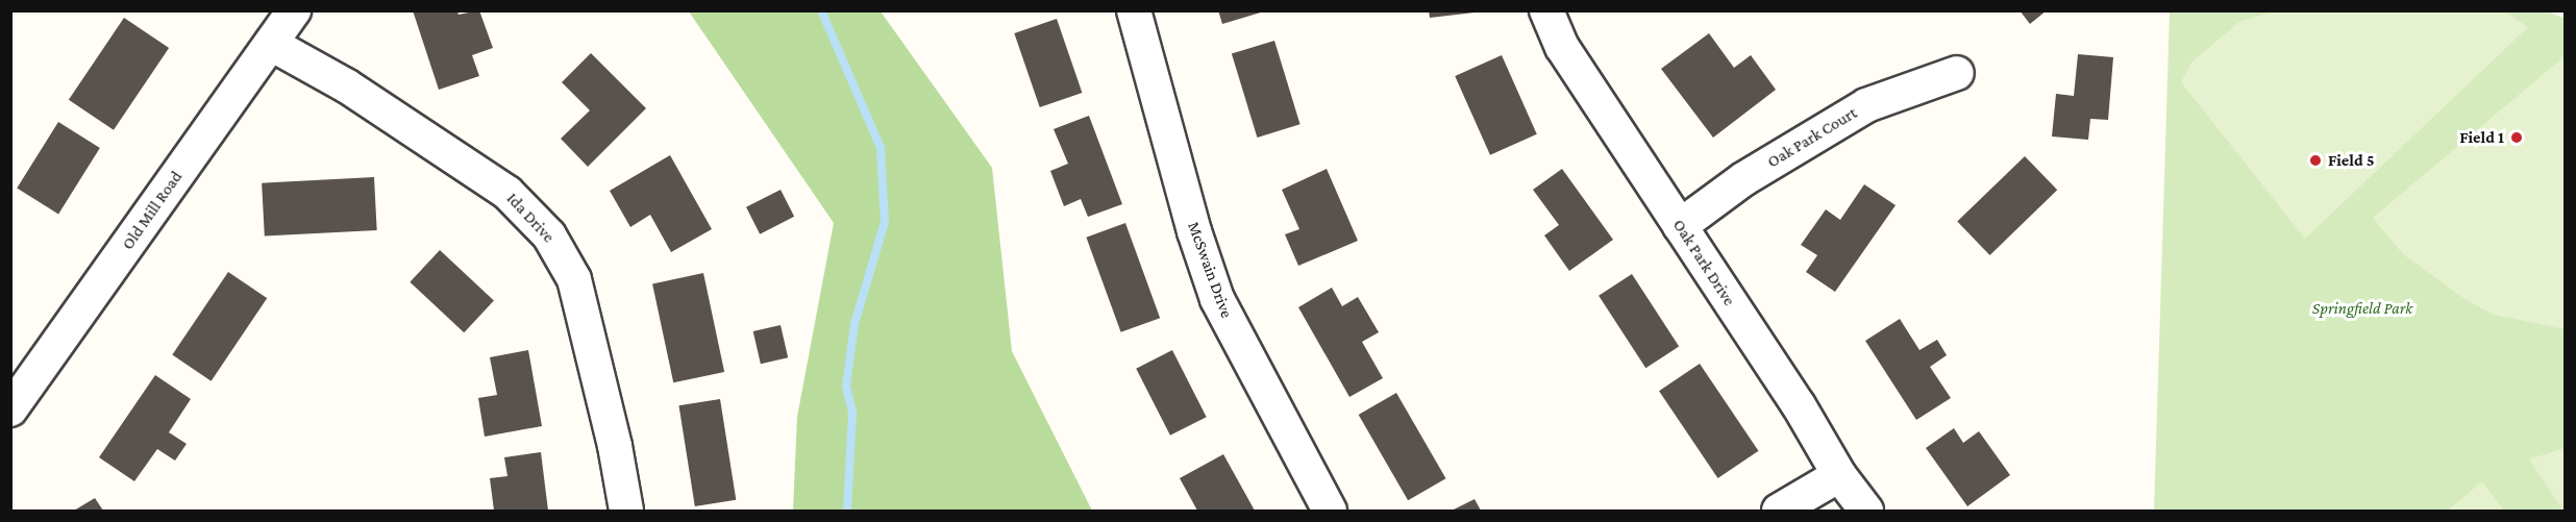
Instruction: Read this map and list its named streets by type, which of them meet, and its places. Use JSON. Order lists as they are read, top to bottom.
{
  "streets": {
    "street": [
      "Oak Park Court",
      "Old Mill Road",
      "Ida Drive",
      "Oak Park Drive",
      "McSwain Drive"
    ]
  },
  "crossings": [
    ["Oak Park Court", "Oak Park Drive"],
    ["Old Mill Road", "Ida Drive"]
  ],
  "parks": ["Springfield Park"],
  "places": ["Field 1", "Field 5"]
}
